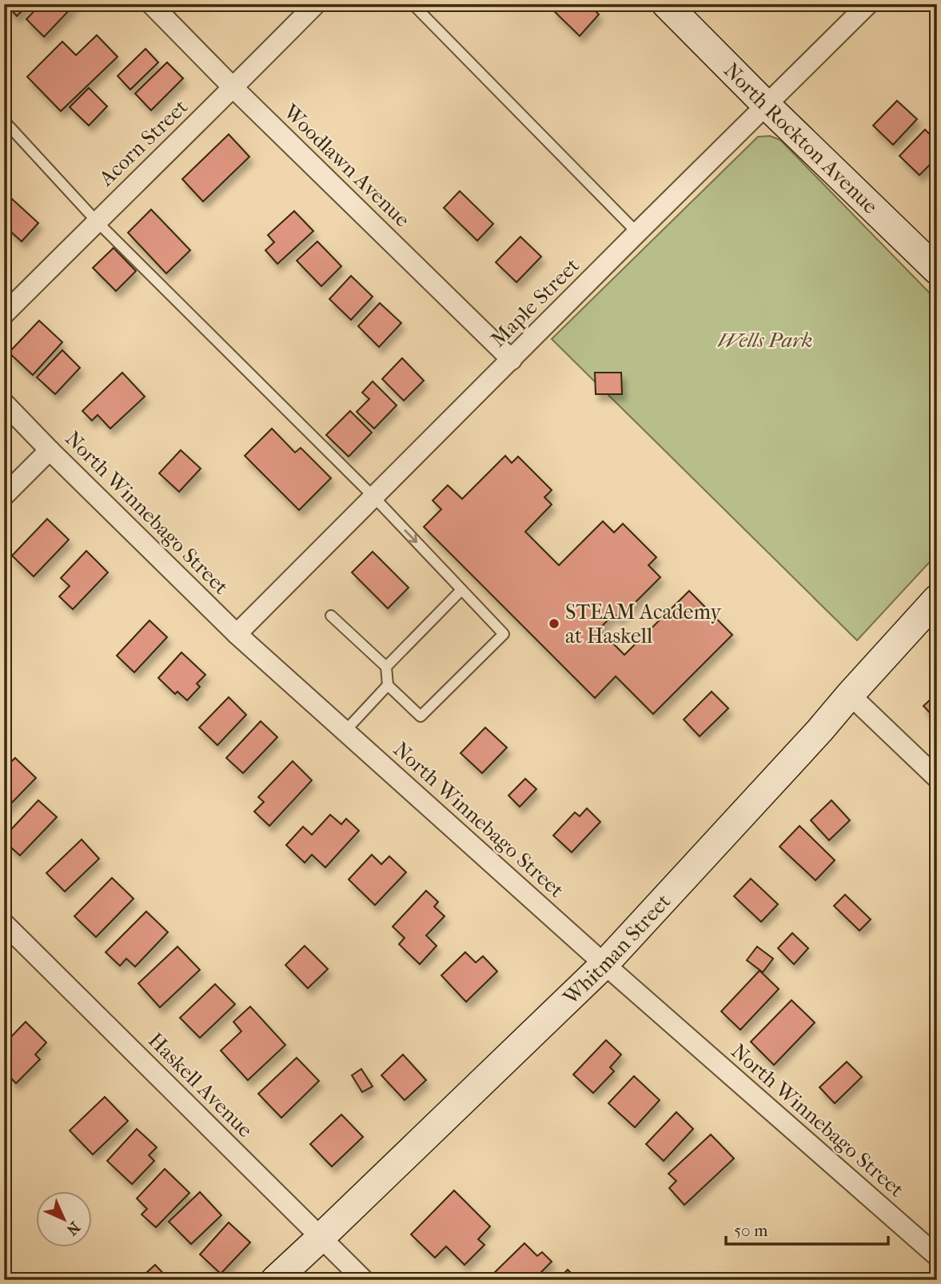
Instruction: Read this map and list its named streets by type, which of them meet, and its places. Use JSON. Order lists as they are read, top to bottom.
{
  "streets": {
    "main road": ["North Rockton Avenue", "Whitman Street"],
    "street": [
      "Acorn Street",
      "Woodlawn Avenue",
      "Maple Street",
      "North Winnebago Street",
      "Haskell Avenue"
    ]
  },
  "crossings": [
    ["North Rockton Avenue", "Maple Street"],
    ["Acorn Street", "Woodlawn Avenue"],
    ["Woodlawn Avenue", "Maple Street"],
    ["Maple Street", "North Winnebago Street"],
    ["North Winnebago Street", "Whitman Street"],
    ["Whitman Street", "Haskell Avenue"]
  ],
  "parks": ["Wells Park"],
  "places": ["STEAM Academy at Haskell"],
  "scale_bar": "50 m",
  "north": "bottom right"
}
